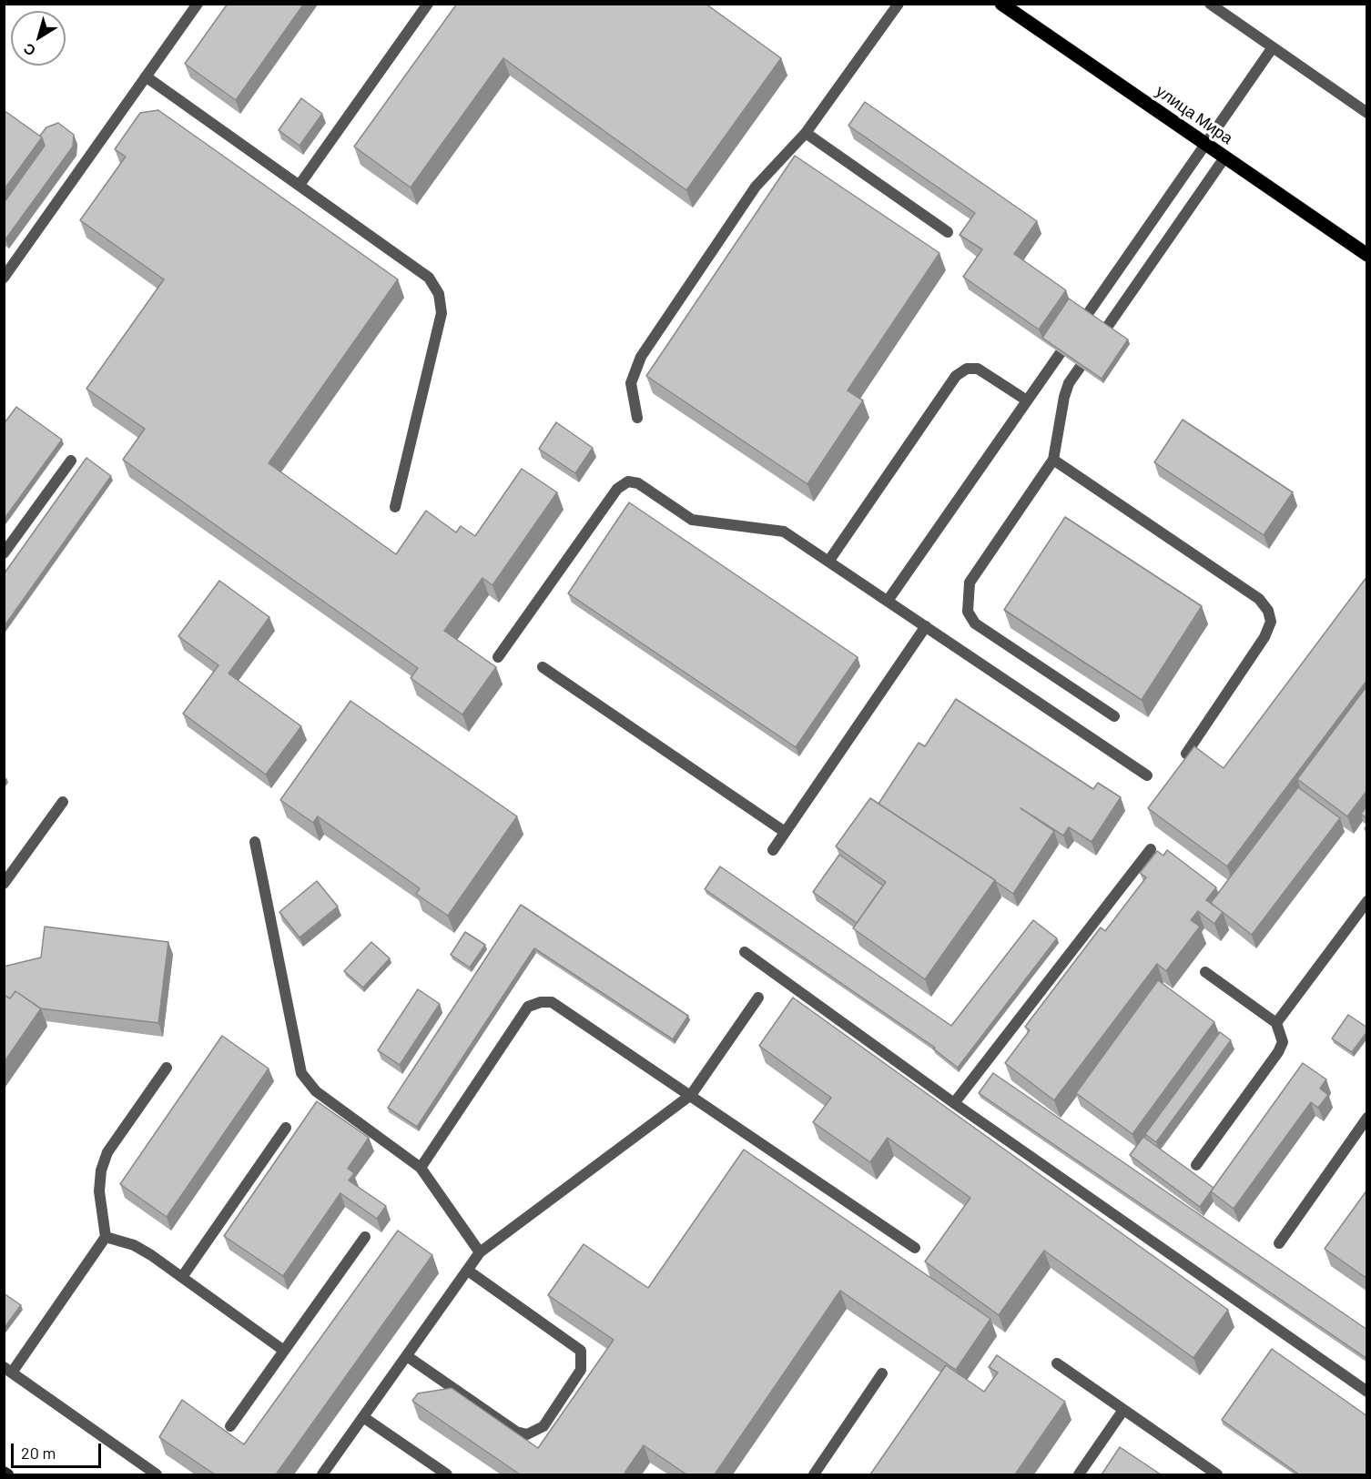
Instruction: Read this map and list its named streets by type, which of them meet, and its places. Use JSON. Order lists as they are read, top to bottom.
{
  "streets": {
    "main road": ["улица Мира"]
  },
  "scale_bar": "20 m",
  "north": "bottom left"
}
